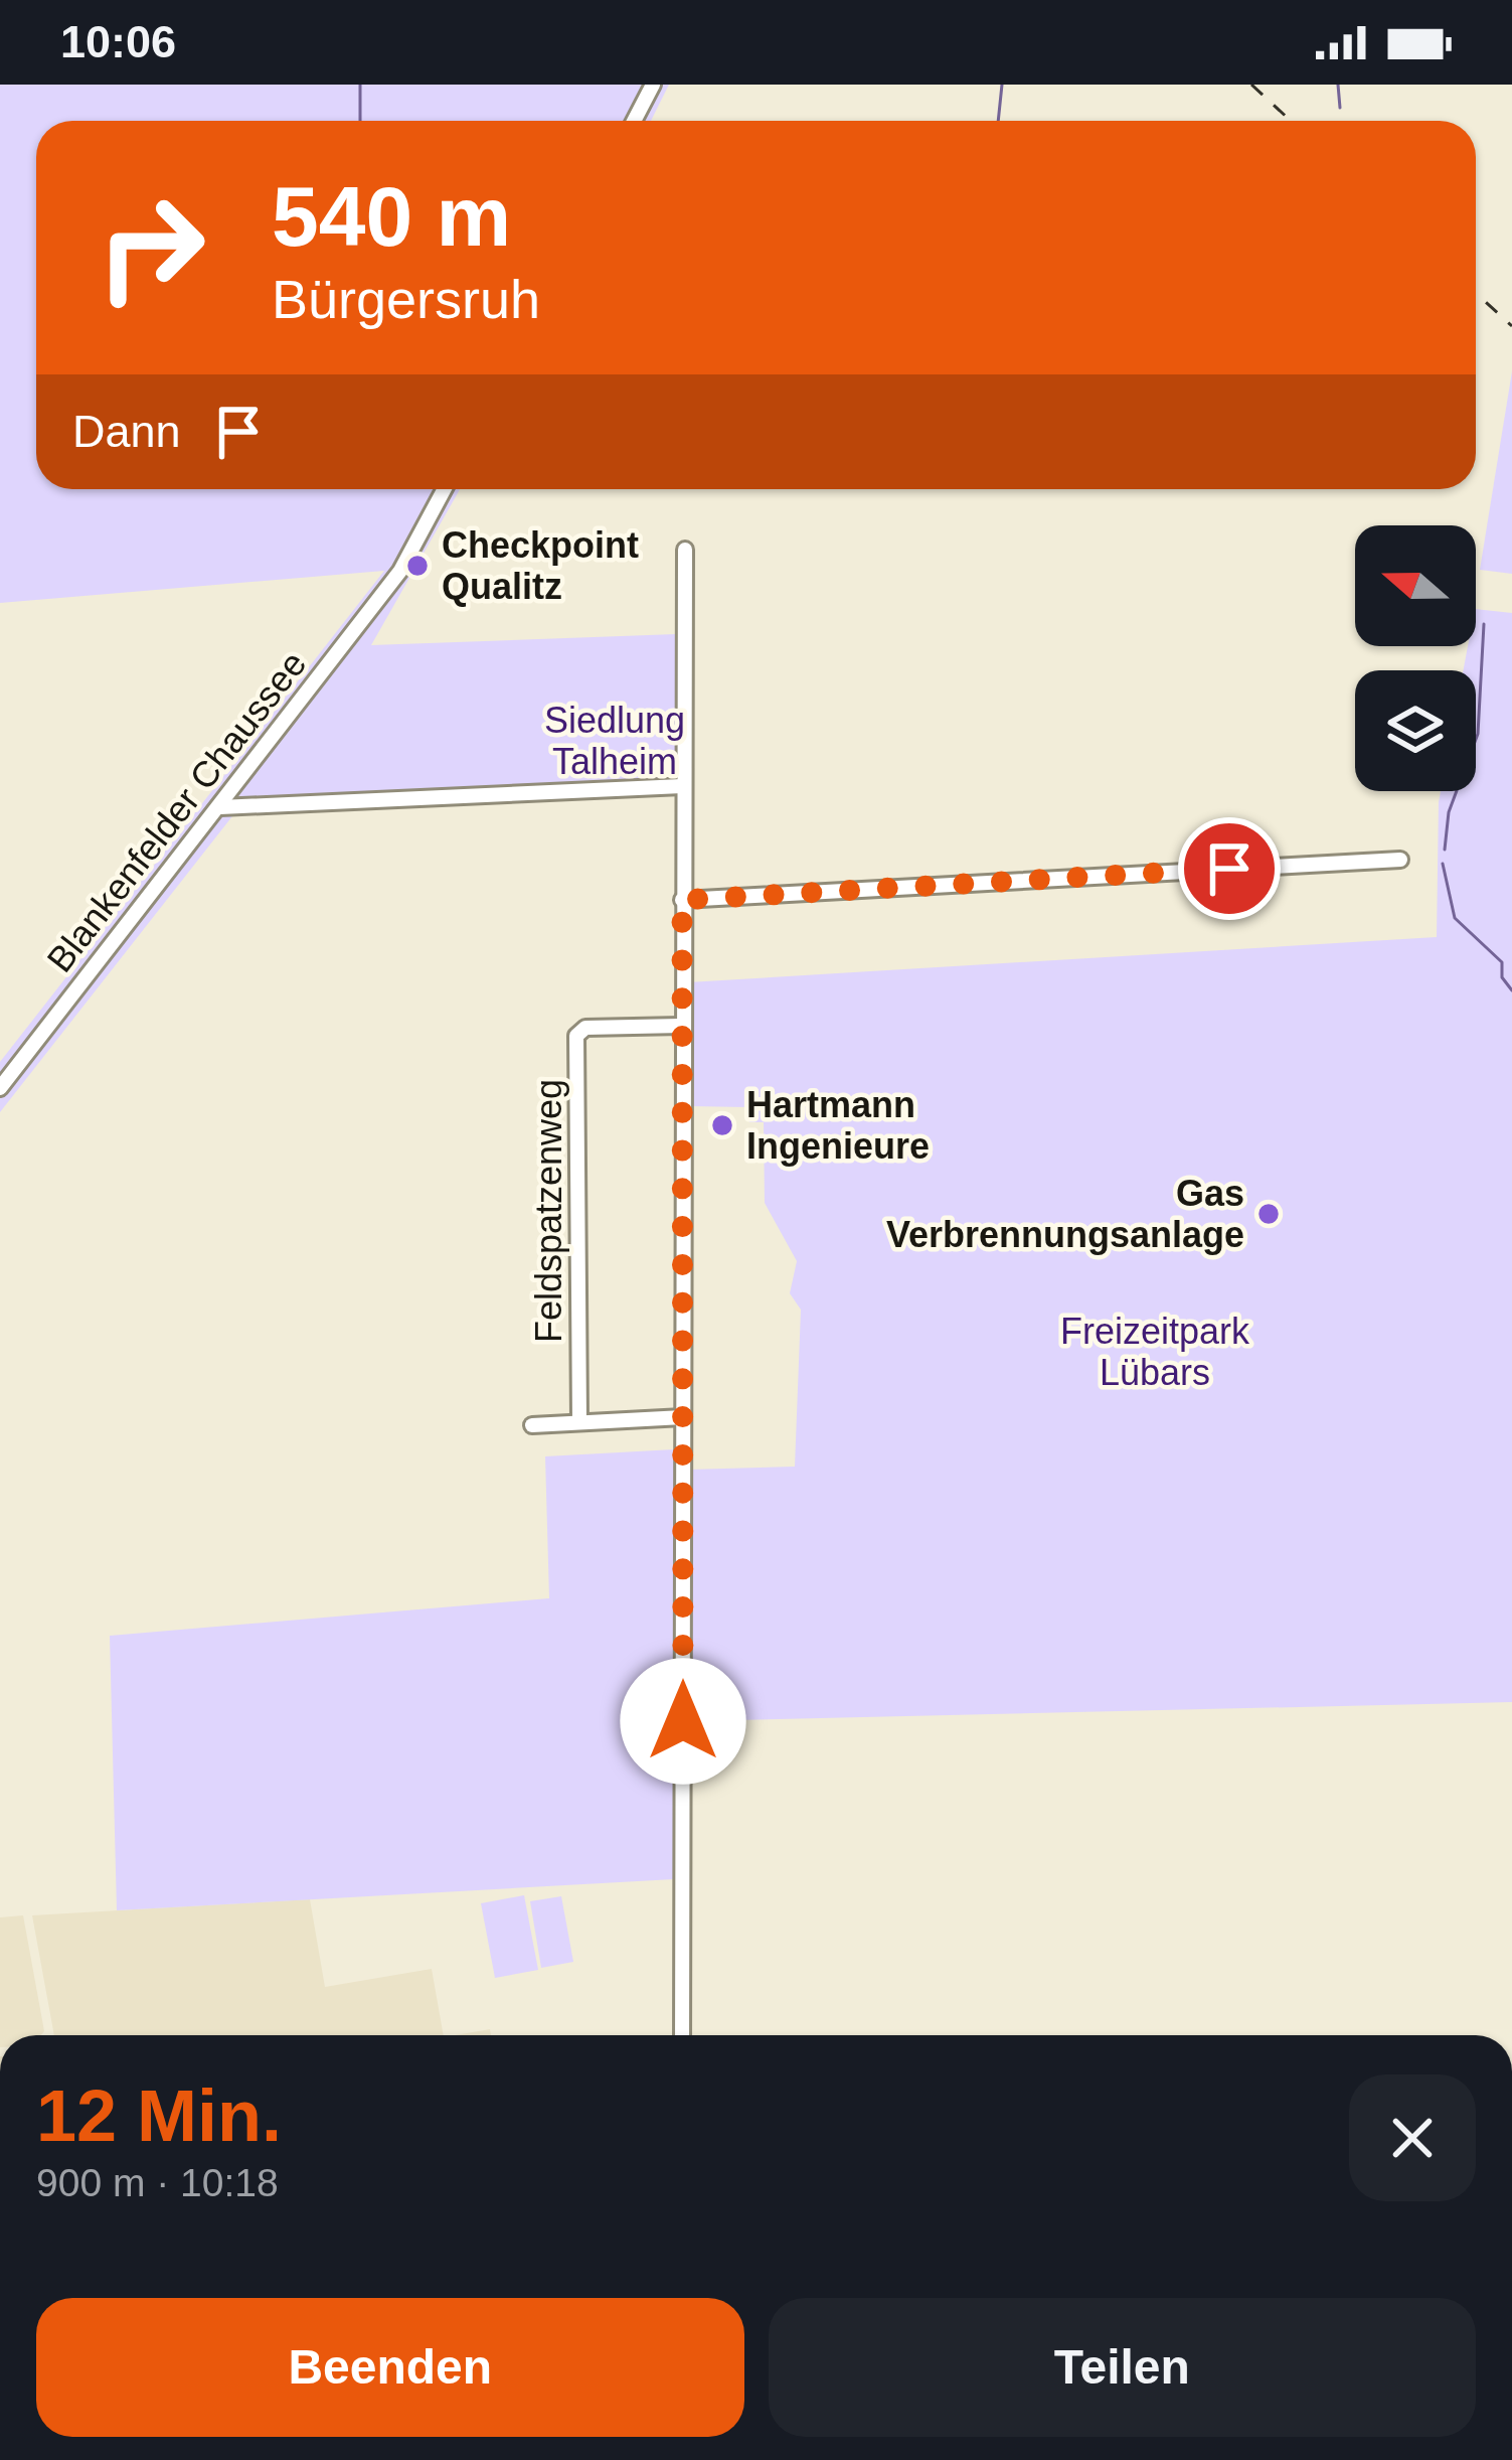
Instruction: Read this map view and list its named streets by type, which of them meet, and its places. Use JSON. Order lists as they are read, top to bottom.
{
  "streets": {
    "street": ["Blankenfelder Chaussee", "Feldspatzenweg"]
  },
  "parks": ["Siedlung Talheim", "Freizeitpark Lübars"],
  "places": ["Checkpoint Qualitz", "Hartmann Ingenieure", "Gas Verbrennungsanlage"],
  "north": "left",
  "page": {
    "status": "10:06",
    "turn": ["540 m", "Bürgersruh"],
    "then": "Dann",
    "heading": ["12 Min.", "900 m · 10:18"],
    "buttons": ["Beenden", "Teilen"]
  }
}
